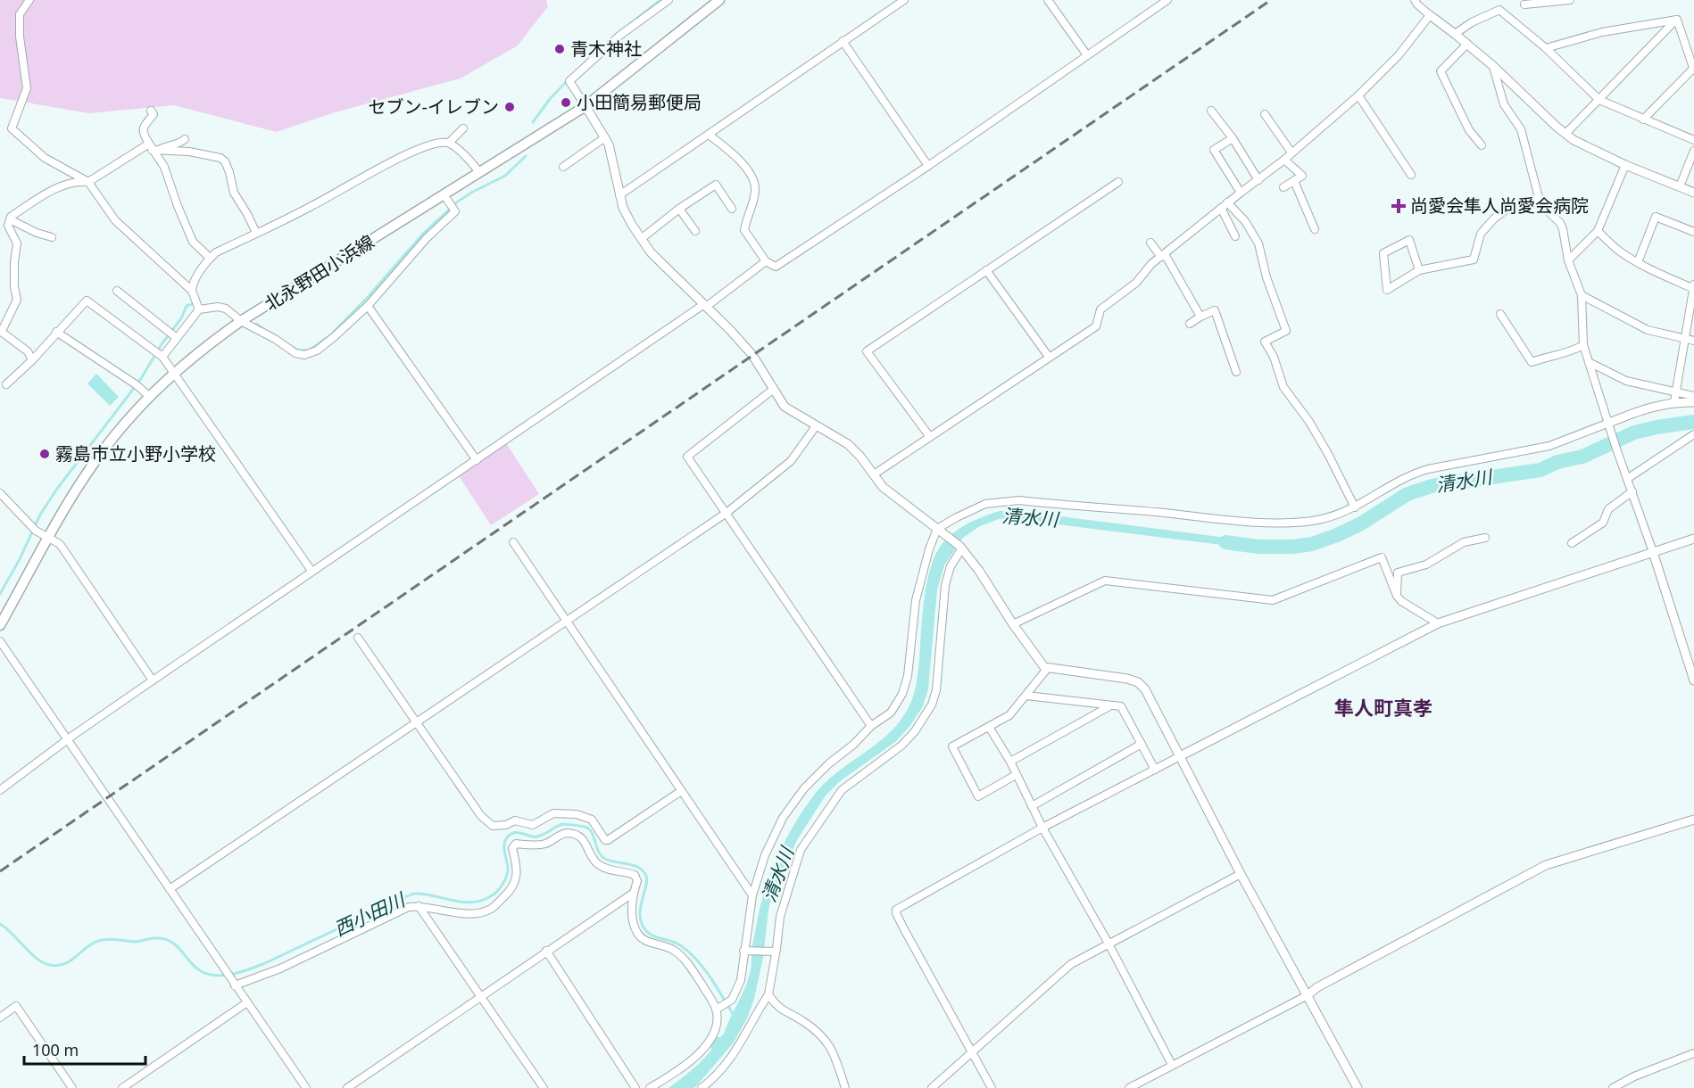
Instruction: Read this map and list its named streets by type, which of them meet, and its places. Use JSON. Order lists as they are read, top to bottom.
{
  "streets": {
    "main road": ["北永野田小浜線"]
  },
  "districts": ["隼人町真孝"],
  "water": ["清水川", "西小田川"],
  "places": {
    "other": [
      "青木神社",
      "小田簡易郵便局",
      "セブン-イレブン",
      "霧島市立小野小学校"
    ],
    "health": ["尚愛会隼人尚愛会病院"]
  },
  "scale_bar": "100 m"
}
